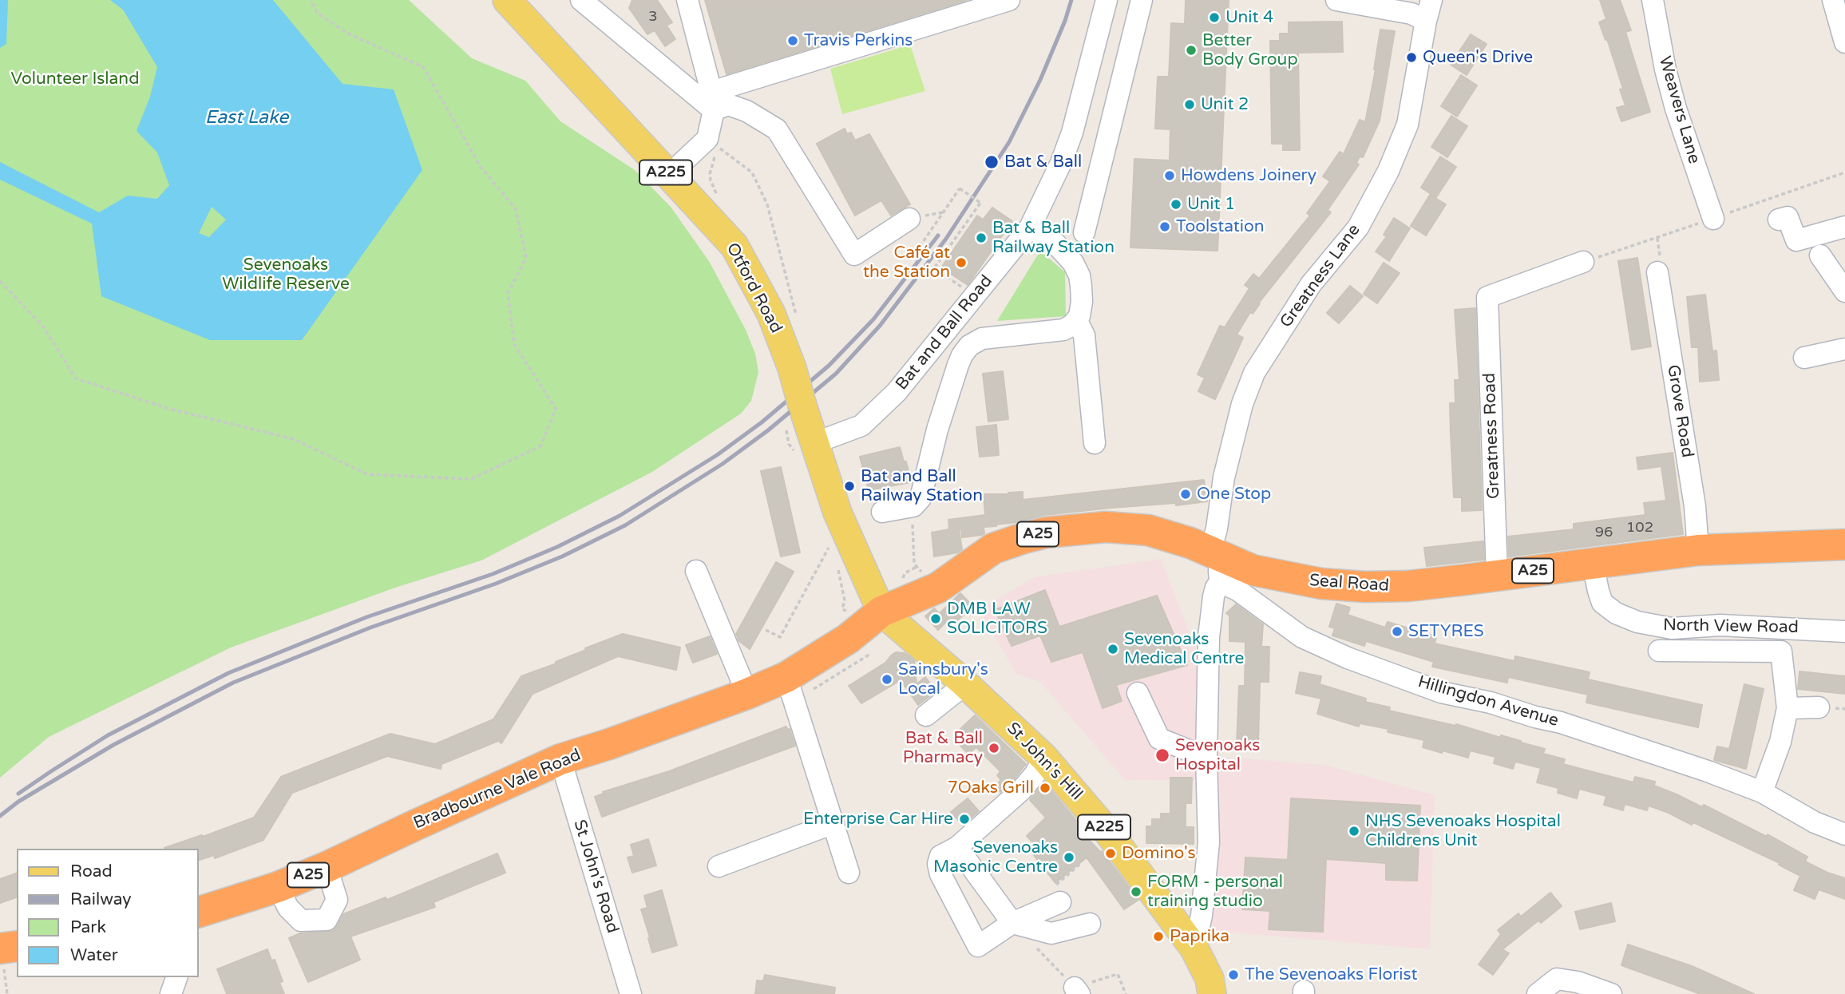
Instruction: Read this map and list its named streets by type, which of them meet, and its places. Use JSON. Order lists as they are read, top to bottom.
{
  "streets": {
    "highway": ["A25", "Seal Road", "Bradbourne Vale Road"],
    "main road": ["A225", "Otford Road", "St John's Hill"],
    "street": [
      "Weavers Lane",
      "Greatness Lane",
      "Bat and Ball Road",
      "Grove Road",
      "Greatness Road",
      "North View Road",
      "Hillingdon Avenue",
      "St John's Road"
    ]
  },
  "crossings": [
    ["Greatness Lane", "Seal Road"],
    ["Greatness Lane", "Hillingdon Avenue"],
    ["Greatness Lane", "St John's Hill"],
    ["Otford Road", "Bat and Ball Road"],
    ["Otford Road", "Seal Road"],
    ["Otford Road", "St John's Hill"],
    ["Otford Road", "Bradbourne Vale Road"],
    ["Grove Road", "Seal Road"],
    ["Greatness Road", "Seal Road"],
    ["Seal Road", "North View Road"],
    ["Seal Road", "Hillingdon Avenue"],
    ["Seal Road", "St John's Hill"],
    ["Seal Road", "Bradbourne Vale Road"],
    ["St John's Hill", "Bradbourne Vale Road"],
    ["Bradbourne Vale Road", "St John's Road"]
  ],
  "water": ["East Lake"],
  "parks": ["Volunteer Island", "Sevenoaks Wildlife Reserve"],
  "places": [
    "Unit 4",
    "Travis Perkins",
    "Better Body Group",
    "Queen's Drive",
    "Unit 2",
    "Bat & Ball",
    "Howdens Joinery",
    "Unit 1",
    "Toolstation",
    "Bat & Ball Railway Station",
    "Café at the Station",
    "Bat and Ball Railway Station",
    "One Stop",
    "DMB LAW SOLICITORS",
    "SETYRES",
    "Sevenoaks Medical Centre",
    "Sainsbury's Local",
    "Bat & Ball Pharmacy",
    "Sevenoaks Hospital",
    "7Oaks Grill",
    "Enterprise Car Hire",
    "NHS Sevenoaks Hospital Childrens Unit",
    "Domino's",
    "Sevenoaks Masonic Centre",
    "FORM - personal training studio",
    "Paprika",
    "The Sevenoaks Florist"
  ],
  "house_numbers": ["3", "102", "96"],
  "legend": [
    "Road",
    "Railway",
    "Park",
    "Water"
  ]
}
